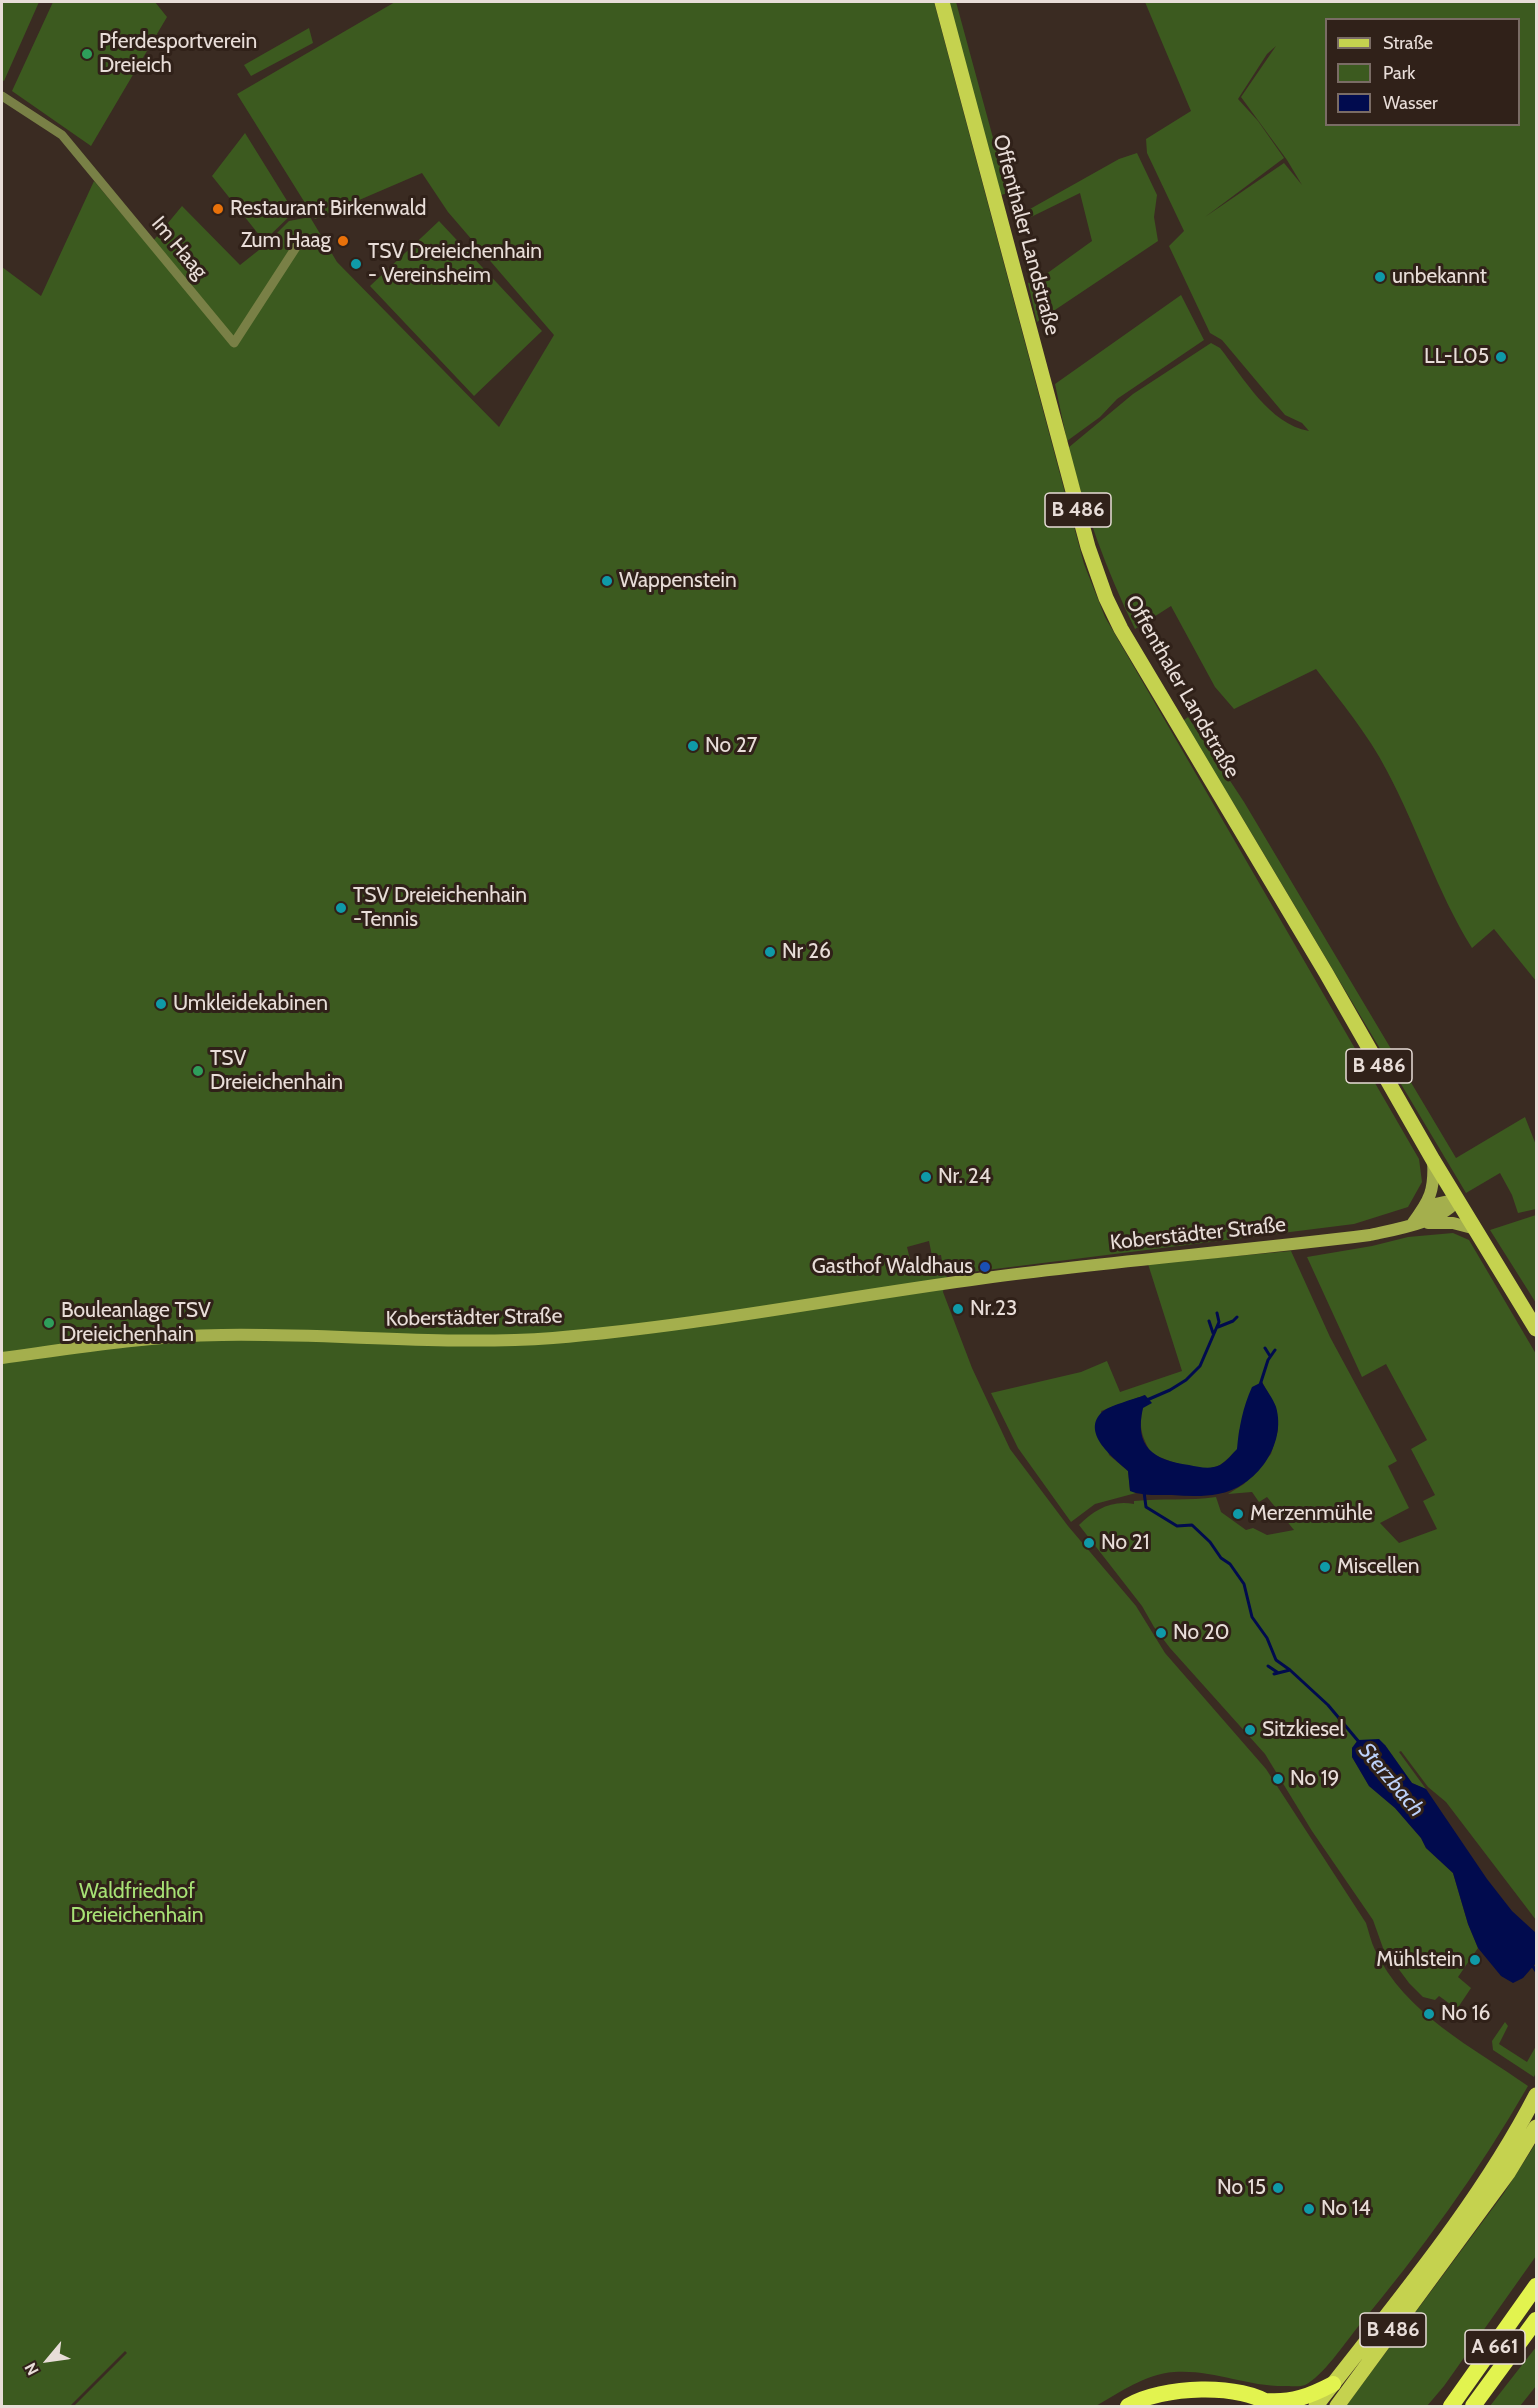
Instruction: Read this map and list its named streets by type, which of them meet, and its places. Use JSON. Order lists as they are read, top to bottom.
{
  "streets": {
    "highway": ["A 661"],
    "main road": ["Offenthaler Landstraße", "B 486"],
    "street": ["Im Haag", "Koberstädter Straße"]
  },
  "water": ["Sterzbach"],
  "parks": ["Waldfriedhof Dreieichenhain"],
  "places": [
    "Pferdesportverein Dreieich",
    "Restaurant Birkenwald",
    "Zum Haag",
    "TSV Dreieichenhain - Vereinsheim",
    "unbekannt",
    "LL-L05",
    "Wappenstein",
    "No 27",
    "TSV Dreieichenhain -Tennis",
    "Nr 26",
    "Umkleidekabinen",
    "TSV Dreieichenhain",
    "Nr. 24",
    "Gasthof Waldhaus",
    "Nr.23",
    "Bouleanlage TSV Dreieichenhain",
    "Merzenmühle",
    "No 21",
    "Miscellen",
    "No 20",
    "Sitzkiesel",
    "No 19",
    "Mühlstein",
    "No 16",
    "No 15",
    "No 14"
  ],
  "legend": ["Straße", "Park", "Wasser"],
  "north": "bottom left"
}
